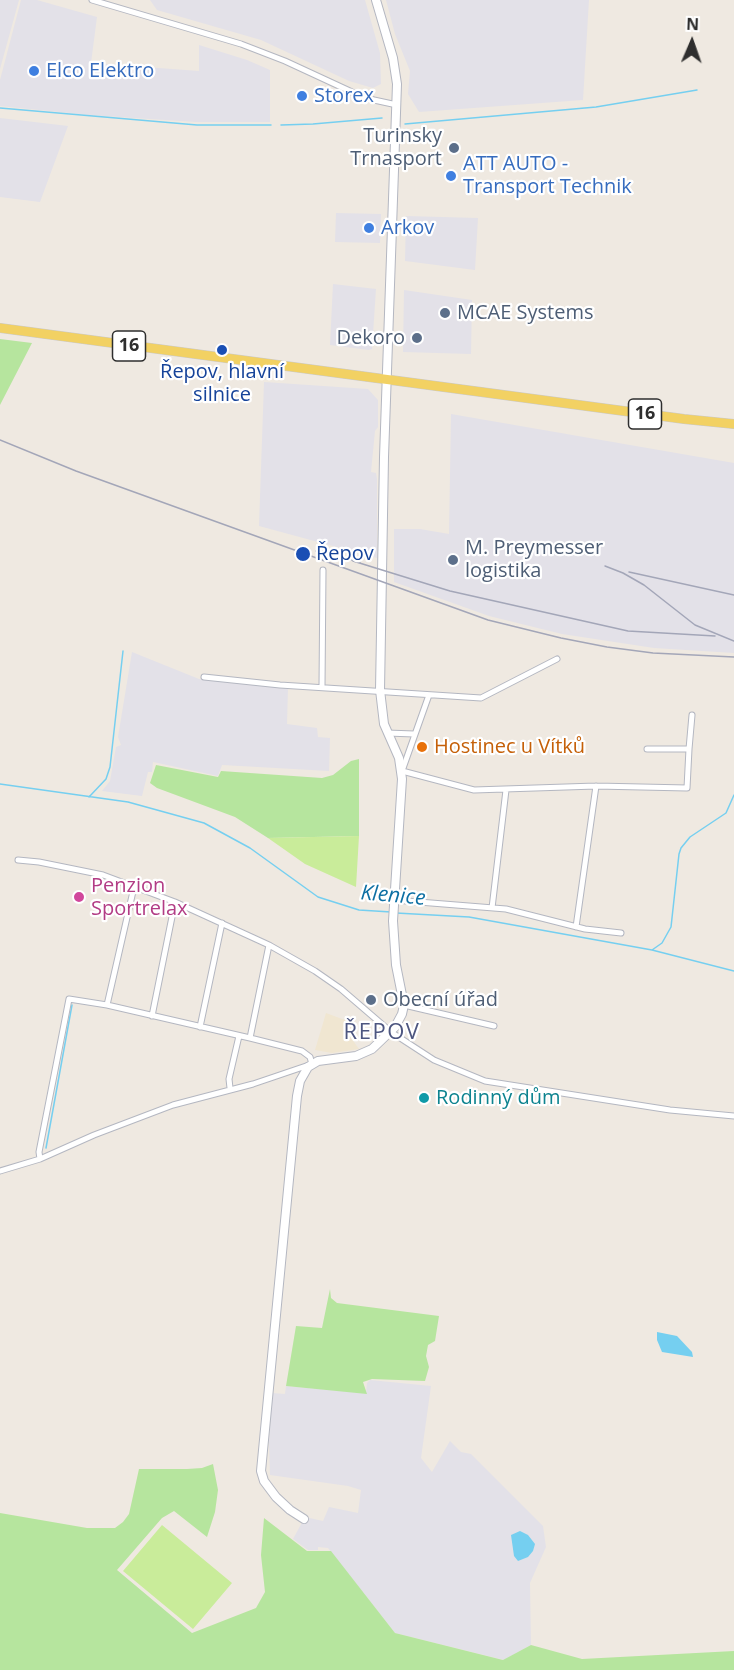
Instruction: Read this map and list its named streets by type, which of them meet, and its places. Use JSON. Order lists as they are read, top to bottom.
{
  "streets": {
    "main road": ["16"]
  },
  "districts": ["ŘEPOV"],
  "water": ["Klenice"],
  "places": [
    "Elco Elektro",
    "Storex",
    "Turinsky Trnasport",
    "ATT AUTO - Transport Technik",
    "Arkov",
    "MCAE Systems",
    "Dekoro",
    "Řepov, hlavní silnice",
    "Řepov",
    "M. Preymesser logistika",
    "Hostinec u Vítků",
    "Penzion Sportrelax",
    "Obecní úřad",
    "Rodinný dům"
  ],
  "north": "top"
}
